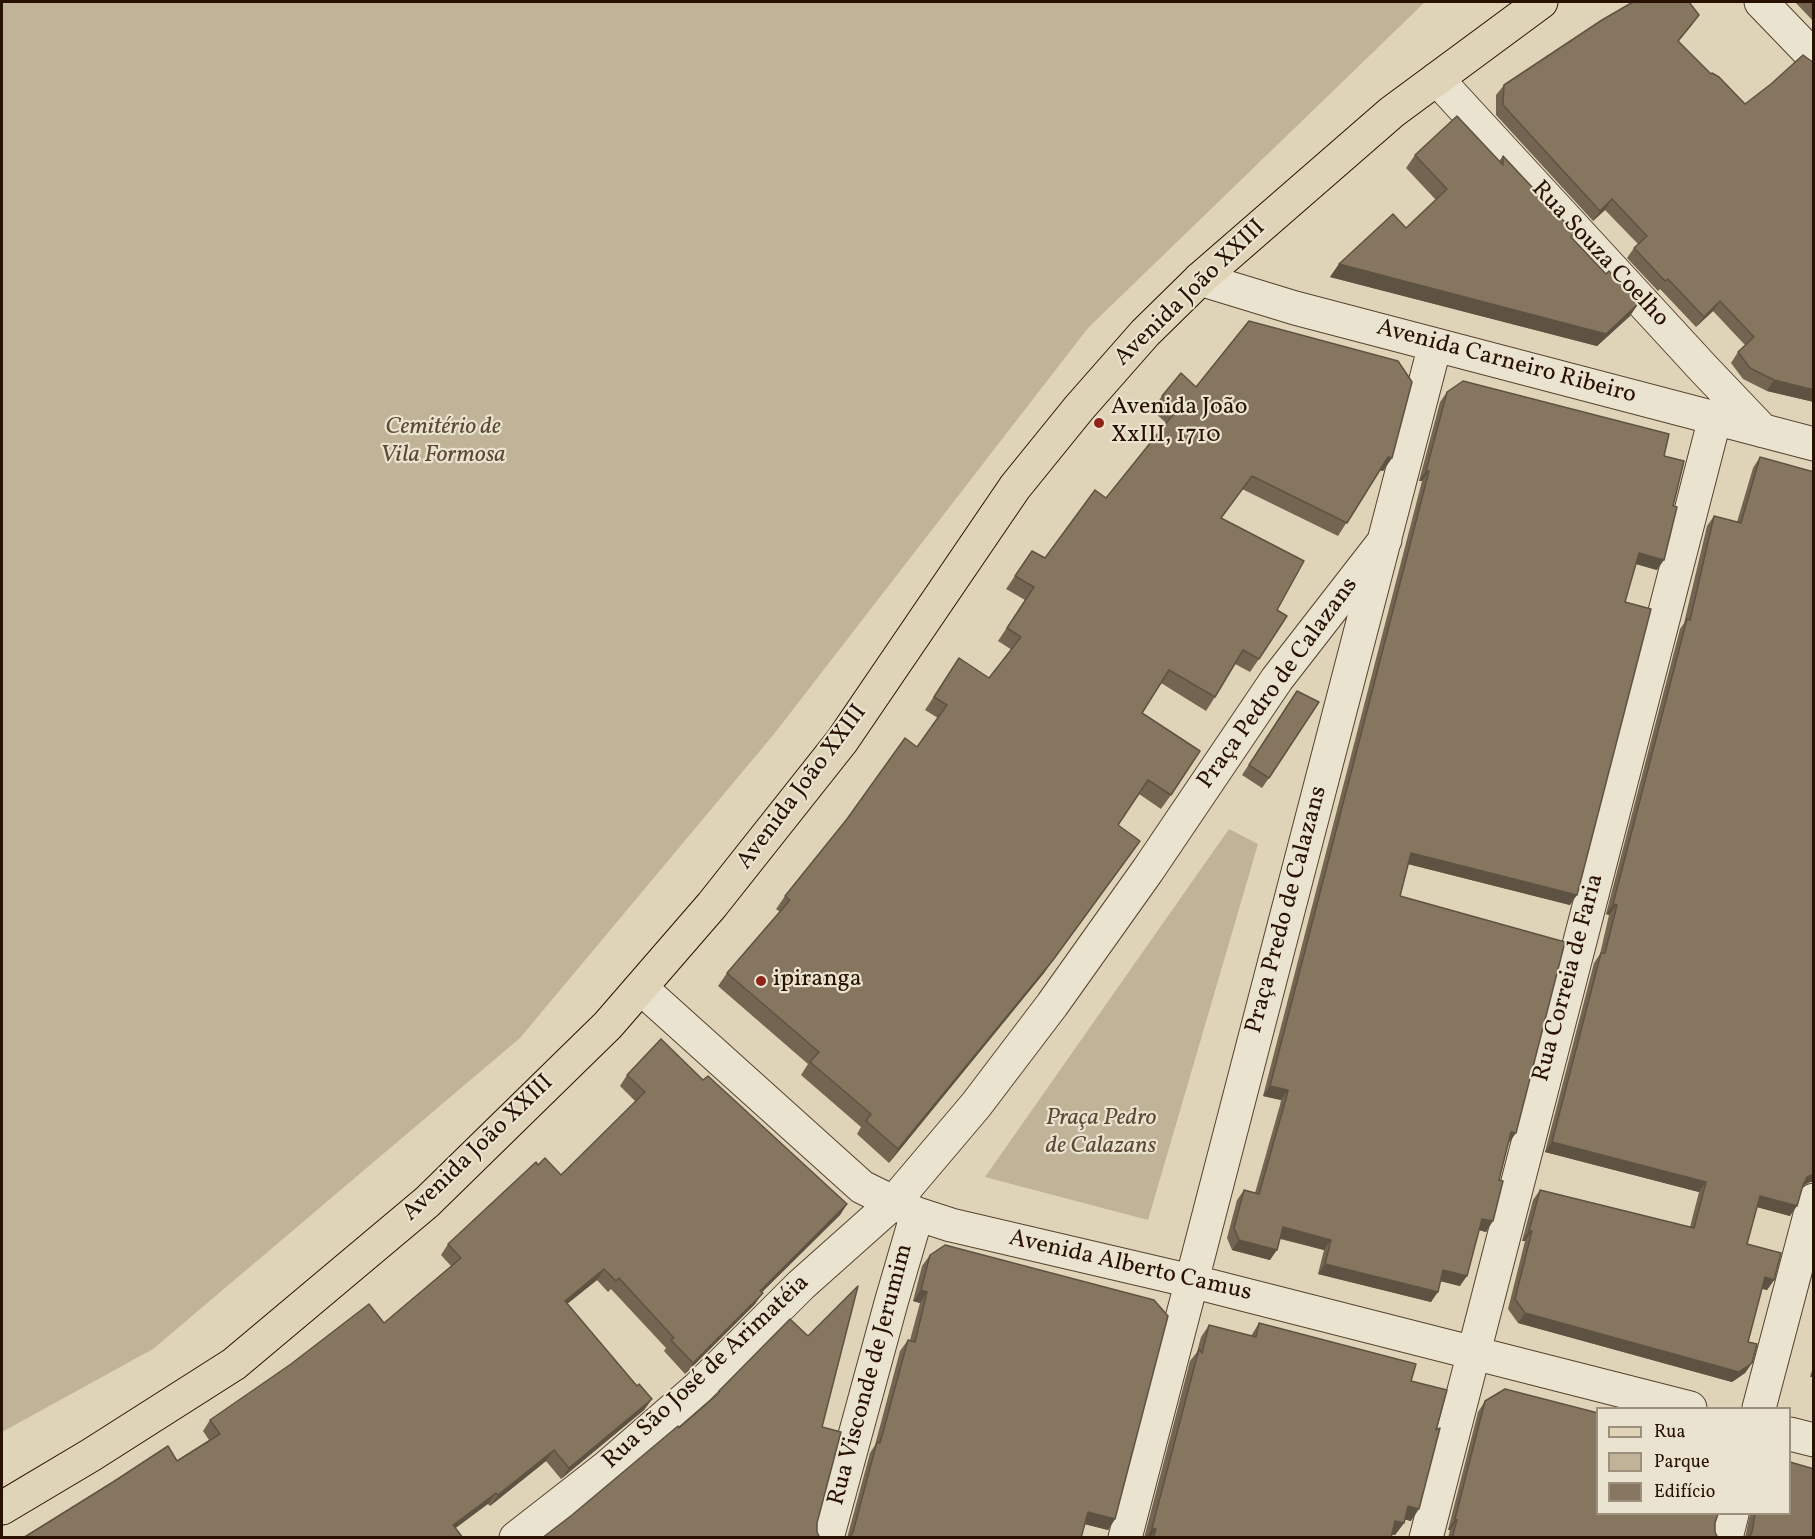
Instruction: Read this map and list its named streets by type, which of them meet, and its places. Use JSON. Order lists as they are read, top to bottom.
{
  "streets": {
    "main road": ["Avenida João XXIII"],
    "street": [
      "Rua Souza Coelho",
      "Avenida Carneiro Ribeiro",
      "Praça Pedro de Calazans",
      "Praça Predo de Calazans",
      "Rua Correia de Faria",
      "Avenida Alberto Camus",
      "Rua São José de Arimatéia",
      "Rua Visconde de Jerumim"
    ]
  },
  "crossings": [
    ["Rua Souza Coelho", "Avenida João XXIII"],
    ["Rua Souza Coelho", "Avenida Carneiro Ribeiro"],
    ["Avenida João XXIII", "Avenida Carneiro Ribeiro"],
    ["Avenida João XXIII", "Avenida Alberto Camus"],
    ["Avenida Carneiro Ribeiro", "Praça Predo de Calazans"],
    ["Avenida Carneiro Ribeiro", "Rua Correia de Faria"],
    ["Praça Pedro de Calazans", "Praça Predo de Calazans"],
    ["Praça Pedro de Calazans", "Avenida Alberto Camus"],
    ["Praça Pedro de Calazans", "Rua São José de Arimatéia"],
    ["Praça Pedro de Calazans", "Rua Visconde de Jerumim"],
    ["Praça Predo de Calazans", "Avenida Alberto Camus"],
    ["Rua Correia de Faria", "Avenida Alberto Camus"],
    ["Avenida Alberto Camus", "Rua São José de Arimatéia"],
    ["Avenida Alberto Camus", "Rua Visconde de Jerumim"],
    ["Rua São José de Arimatéia", "Rua Visconde de Jerumim"]
  ],
  "parks": ["Cemitério de Vila Formosa", "Praça Pedro de Calazans"],
  "places": ["Avenida João XxIII, 1710", "ipiranga"],
  "legend": ["Rua", "Parque", "Edifício"]
}
